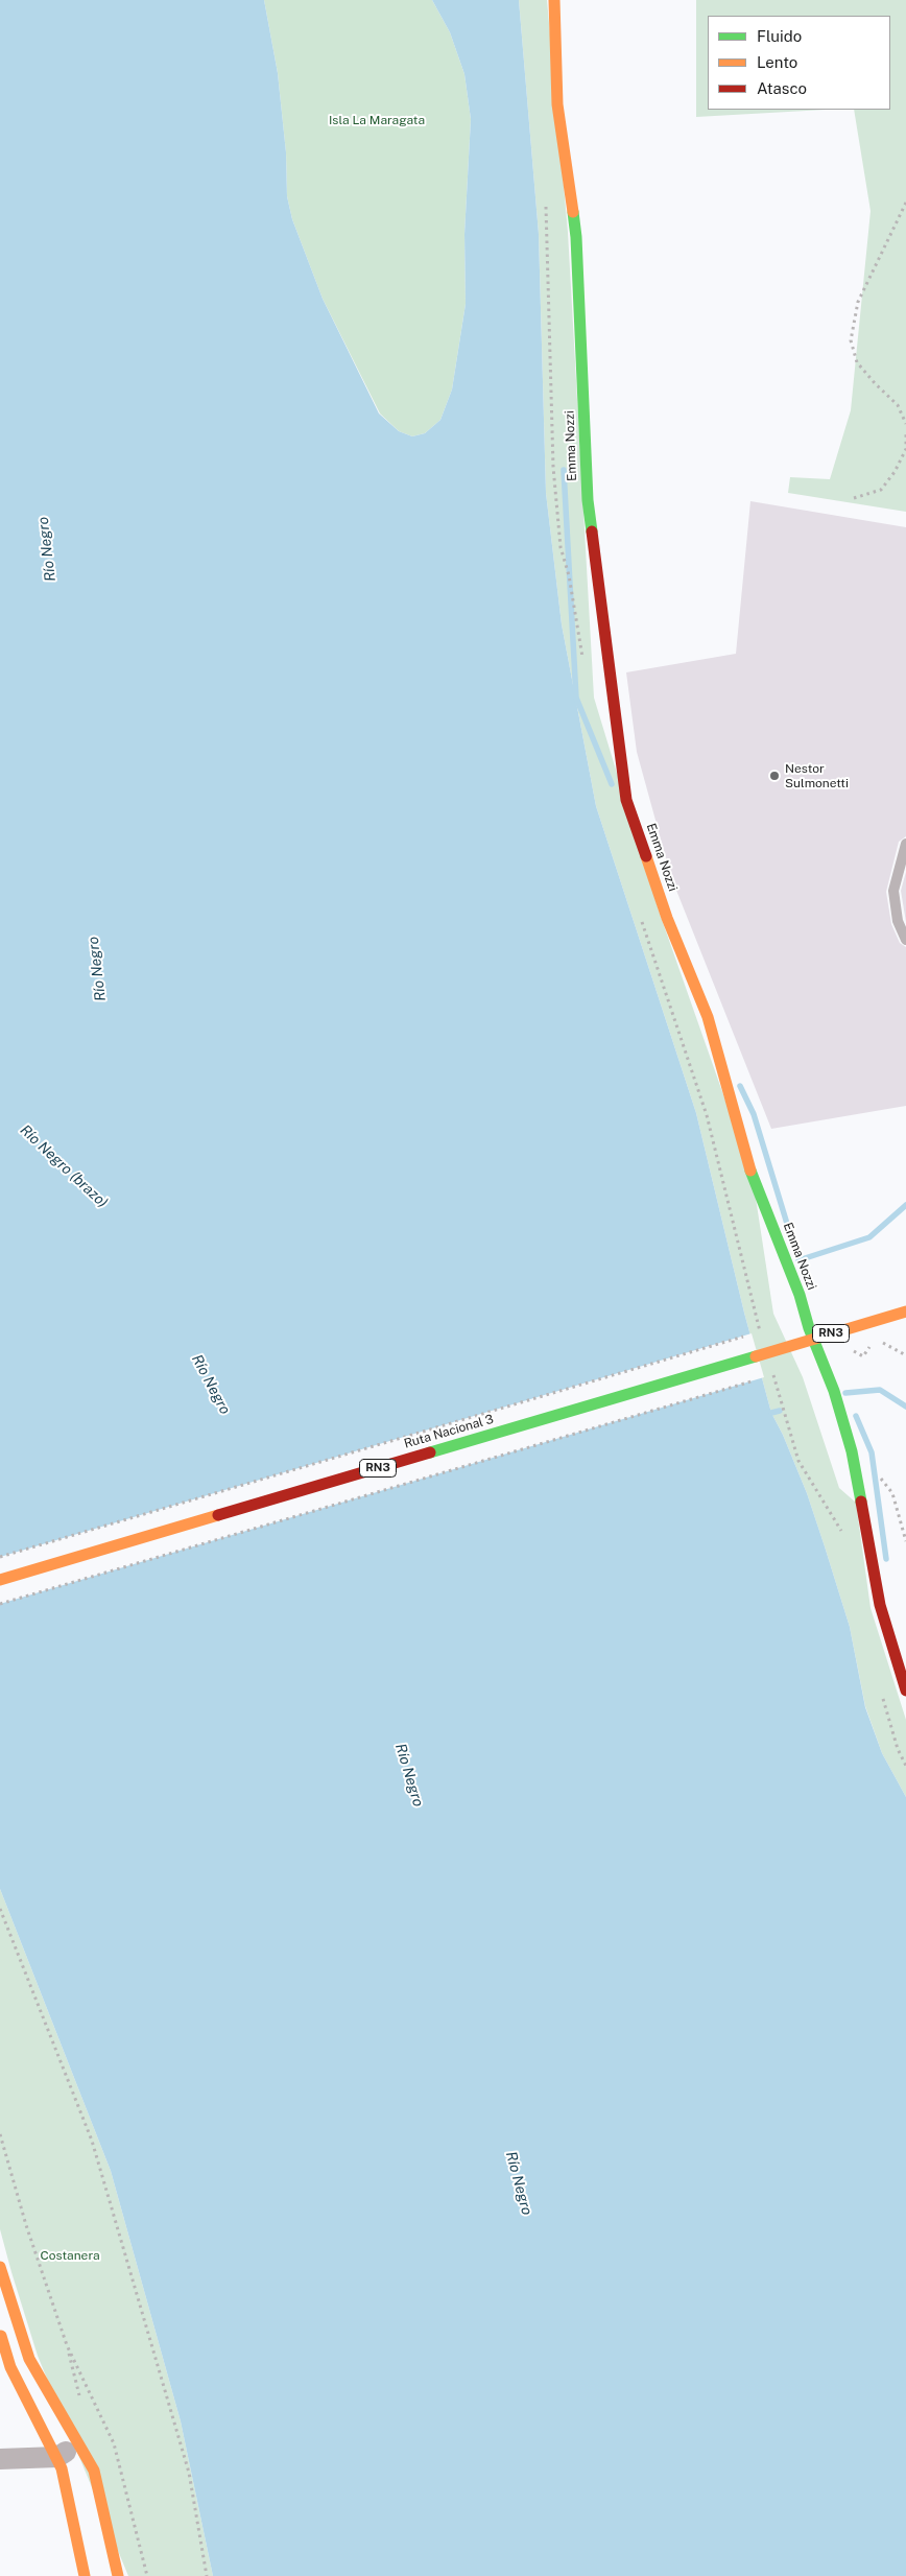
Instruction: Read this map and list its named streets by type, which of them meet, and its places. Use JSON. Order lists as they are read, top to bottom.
{
  "streets": {
    "main road": ["Emma Nozzi", "RN3", "Ruta Nacional 3"]
  },
  "water": ["Río Negro", "Río Negro (brazo)"],
  "parks": ["Isla La Maragata", "Costanera"],
  "places": ["Nestor Sulmonetti"],
  "legend": ["Fluido", "Lento", "Atasco"]
}
